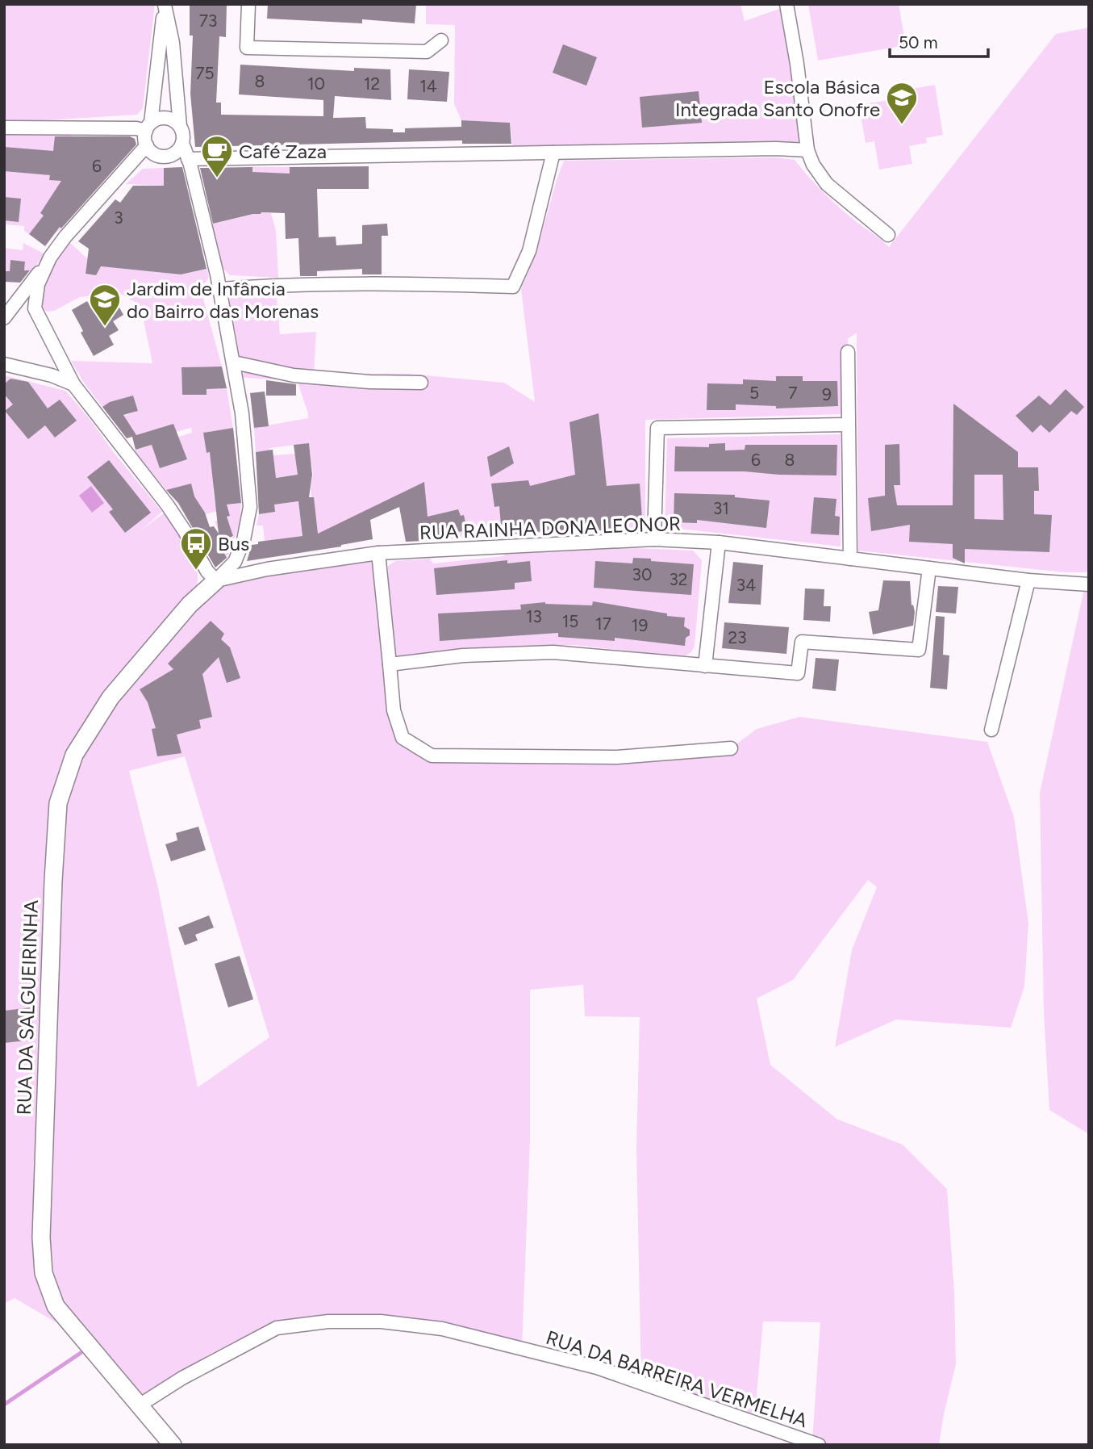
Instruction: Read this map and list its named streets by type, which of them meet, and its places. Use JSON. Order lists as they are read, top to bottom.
{
  "streets": {
    "street": ["RUA RAINHA DONA LEONOR", "RUA DA SALGUEIRINHA", "RUA DA BARREIRA VERMELHA"]
  },
  "crossings": [
    ["RUA RAINHA DONA LEONOR", "RUA DA SALGUEIRINHA"],
    ["RUA DA SALGUEIRINHA", "RUA DA BARREIRA VERMELHA"]
  ],
  "places": {
    "school or university": ["Escola Básica Integrada Santo Onofre", "Jardim de Infância do Bairro das Morenas"],
    "cafe": ["Café Zaza"],
    "bus stop": ["Bus"]
  },
  "house_numbers": [
    "73",
    "75",
    "8",
    "10",
    "12",
    "14",
    "6",
    "3",
    "5",
    "7",
    "9",
    "6",
    "8",
    "31",
    "30",
    "32",
    "34",
    "13",
    "15",
    "17",
    "19",
    "23"
  ],
  "scale_bar": "50 m"
}
